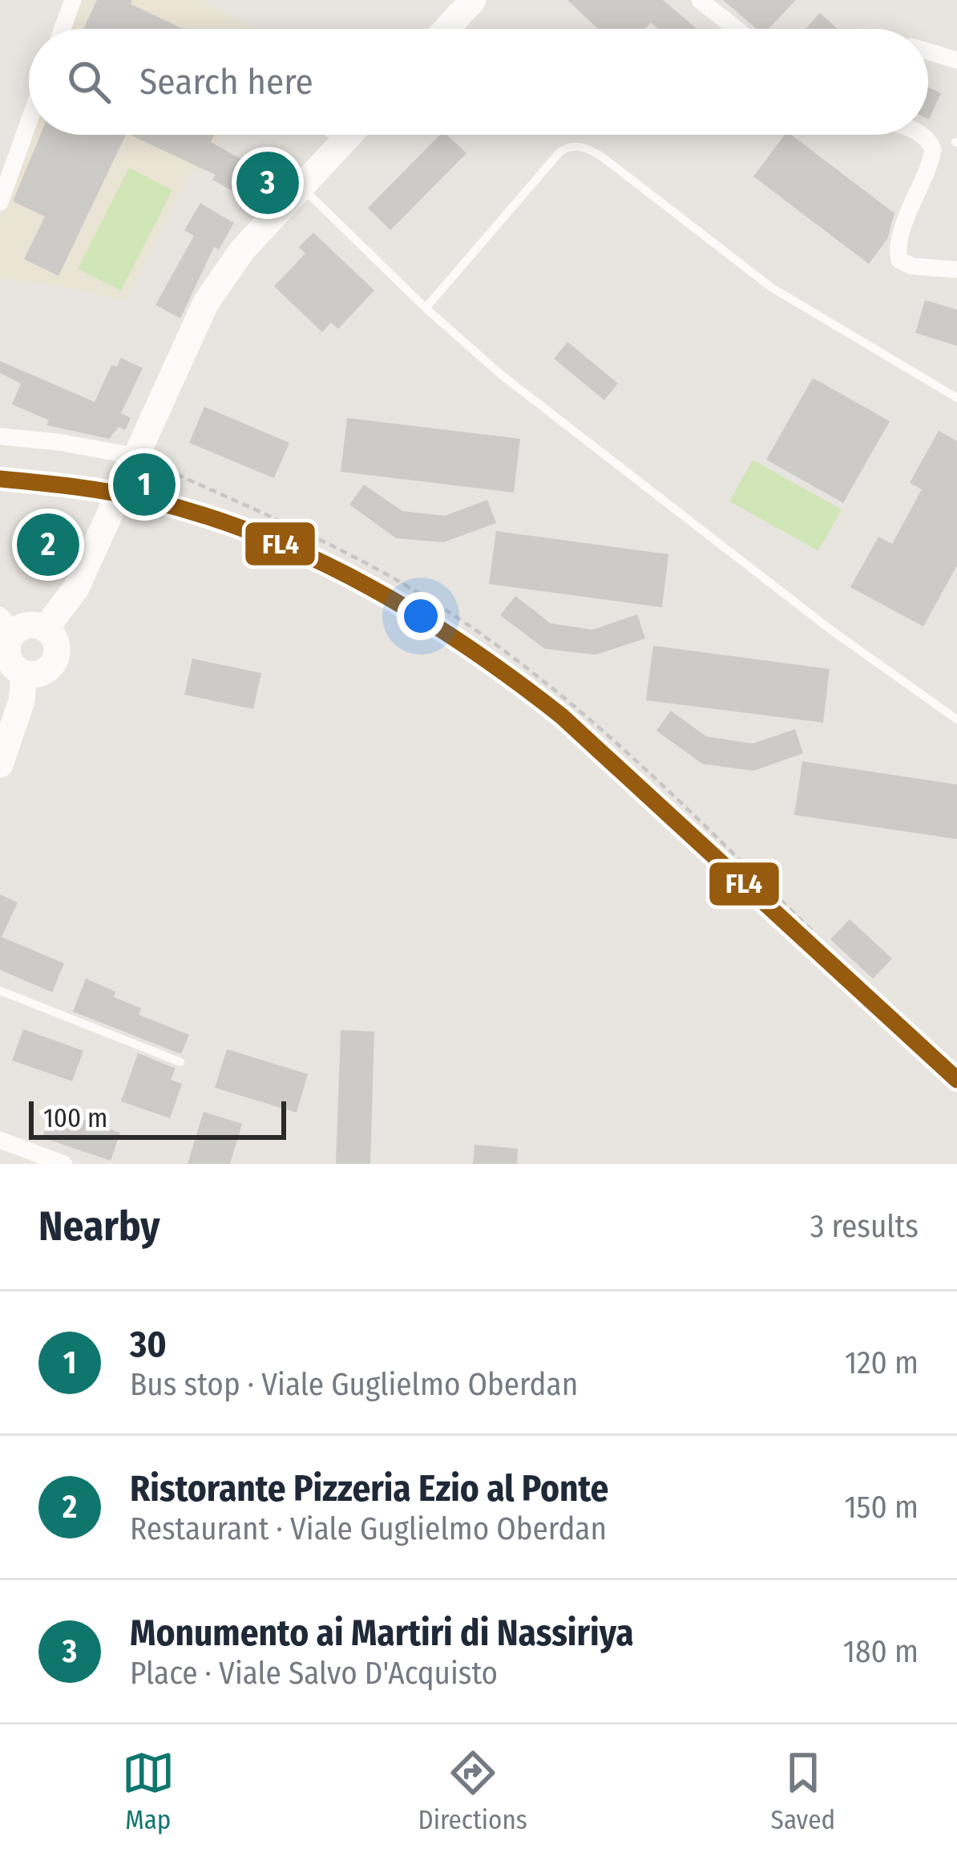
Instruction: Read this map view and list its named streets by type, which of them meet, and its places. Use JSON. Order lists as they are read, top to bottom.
{
  "lines": ["transit line FL4"],
  "scale_bar": "100 m",
  "page": {
    "search": "Search here",
    "pins": ["3", "1", "2"],
    "scale": "100 m",
    "heading": ["Nearby", "3 results"],
    "list": [
      {
        "mark": "1",
        "name": "30",
        "note": "Bus stop · Viale Guglielmo Oberdan",
        "value": "120 m"
      },
      {
        "mark": "2",
        "name": "Ristorante Pizzeria Ezio al Ponte",
        "note": "Restaurant · Viale Guglielmo Oberdan",
        "value": "150 m"
      },
      {
        "mark": "3",
        "name": "Monumento ai Martiri di Nassiriya",
        "note": "Place · Viale Salvo D'Acquisto",
        "value": "180 m"
      }
    ],
    "nav": ["Map", "Directions", "Saved"]
  }
}
